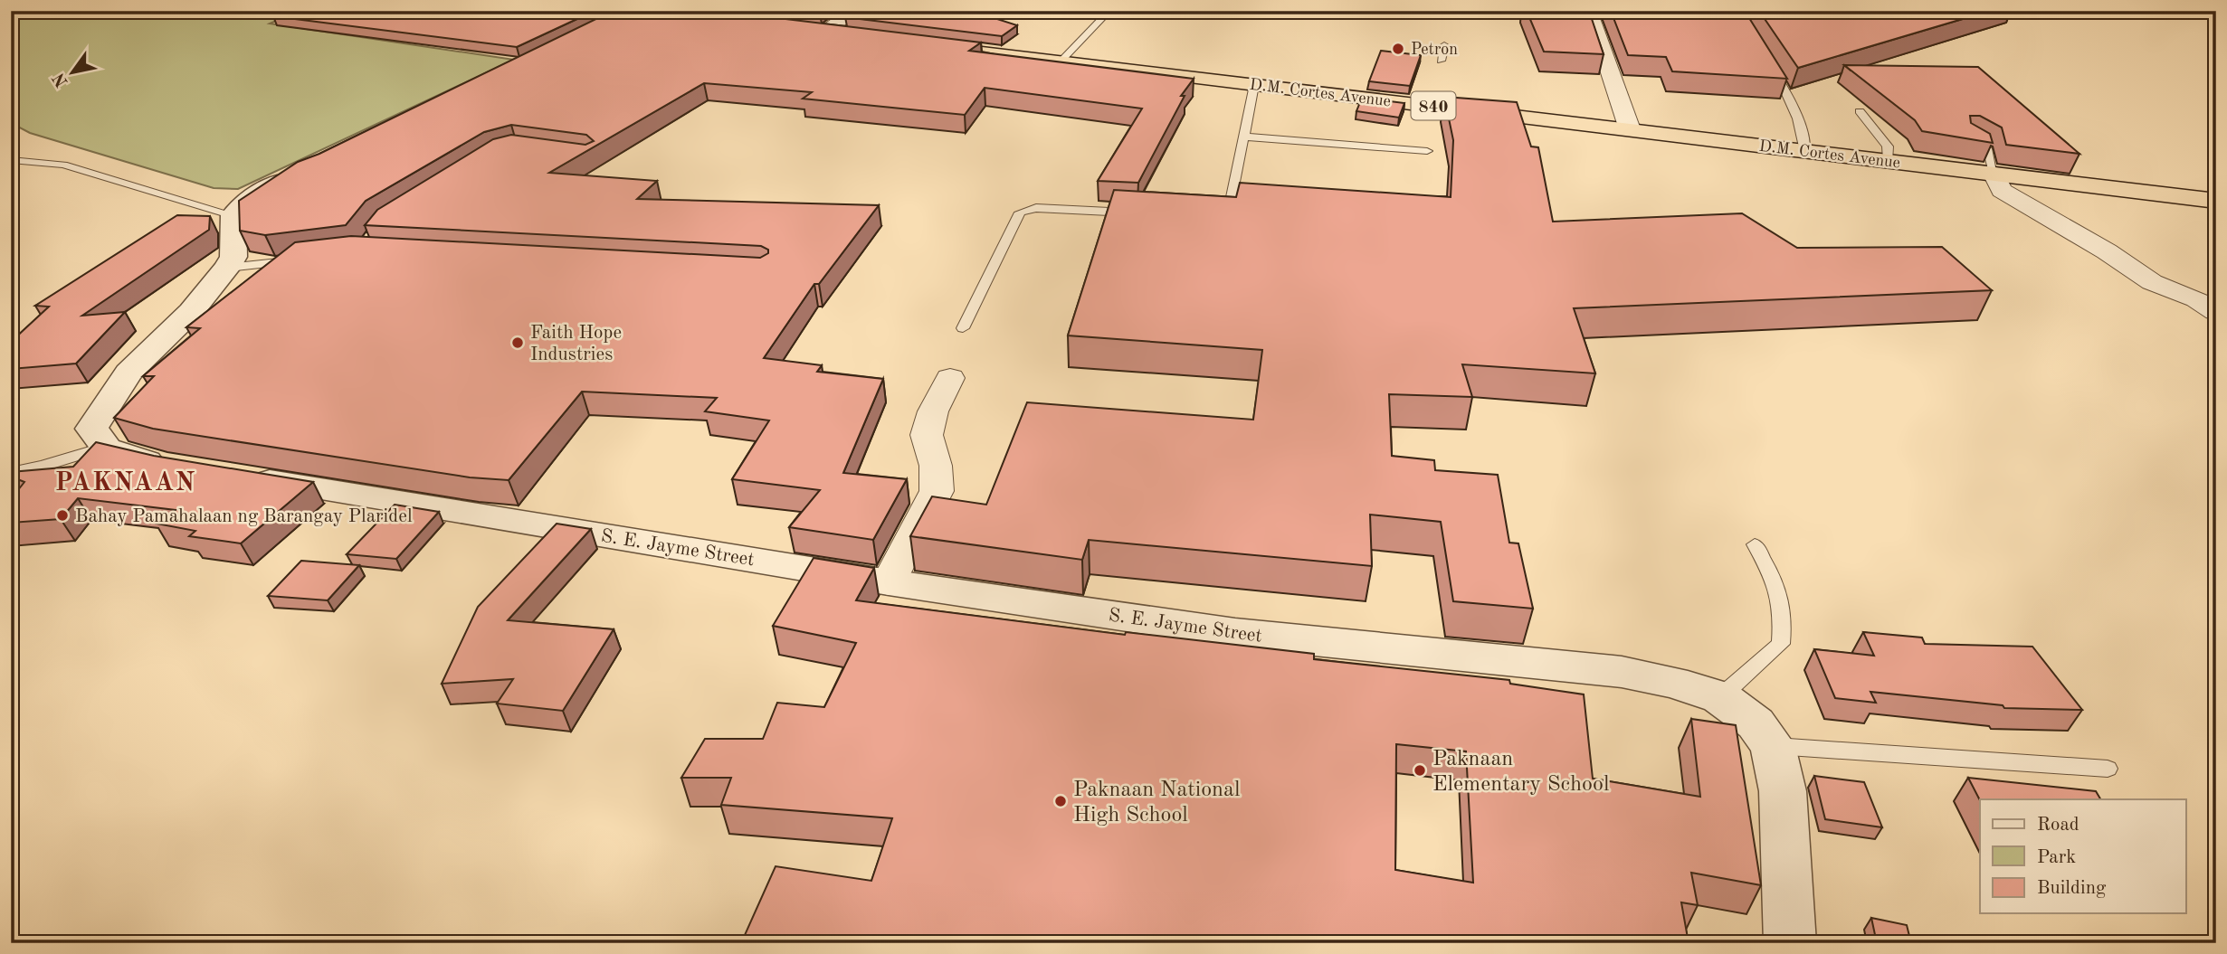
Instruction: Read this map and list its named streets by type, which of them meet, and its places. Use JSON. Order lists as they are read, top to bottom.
{
  "streets": {
    "highway": ["D.M. Cortes Avenue", "840"],
    "street": ["S. E. Jayme Street"]
  },
  "districts": ["PAKNAAN"],
  "places": [
    "Petron",
    "Faith Hope Industries",
    "Bahay Pamahalaan ng Barangay Plaridel",
    "Paknaan Elementary School",
    "Paknaan National High School"
  ],
  "legend": ["Road", "Park", "Building"],
  "north": "bottom left"
}
